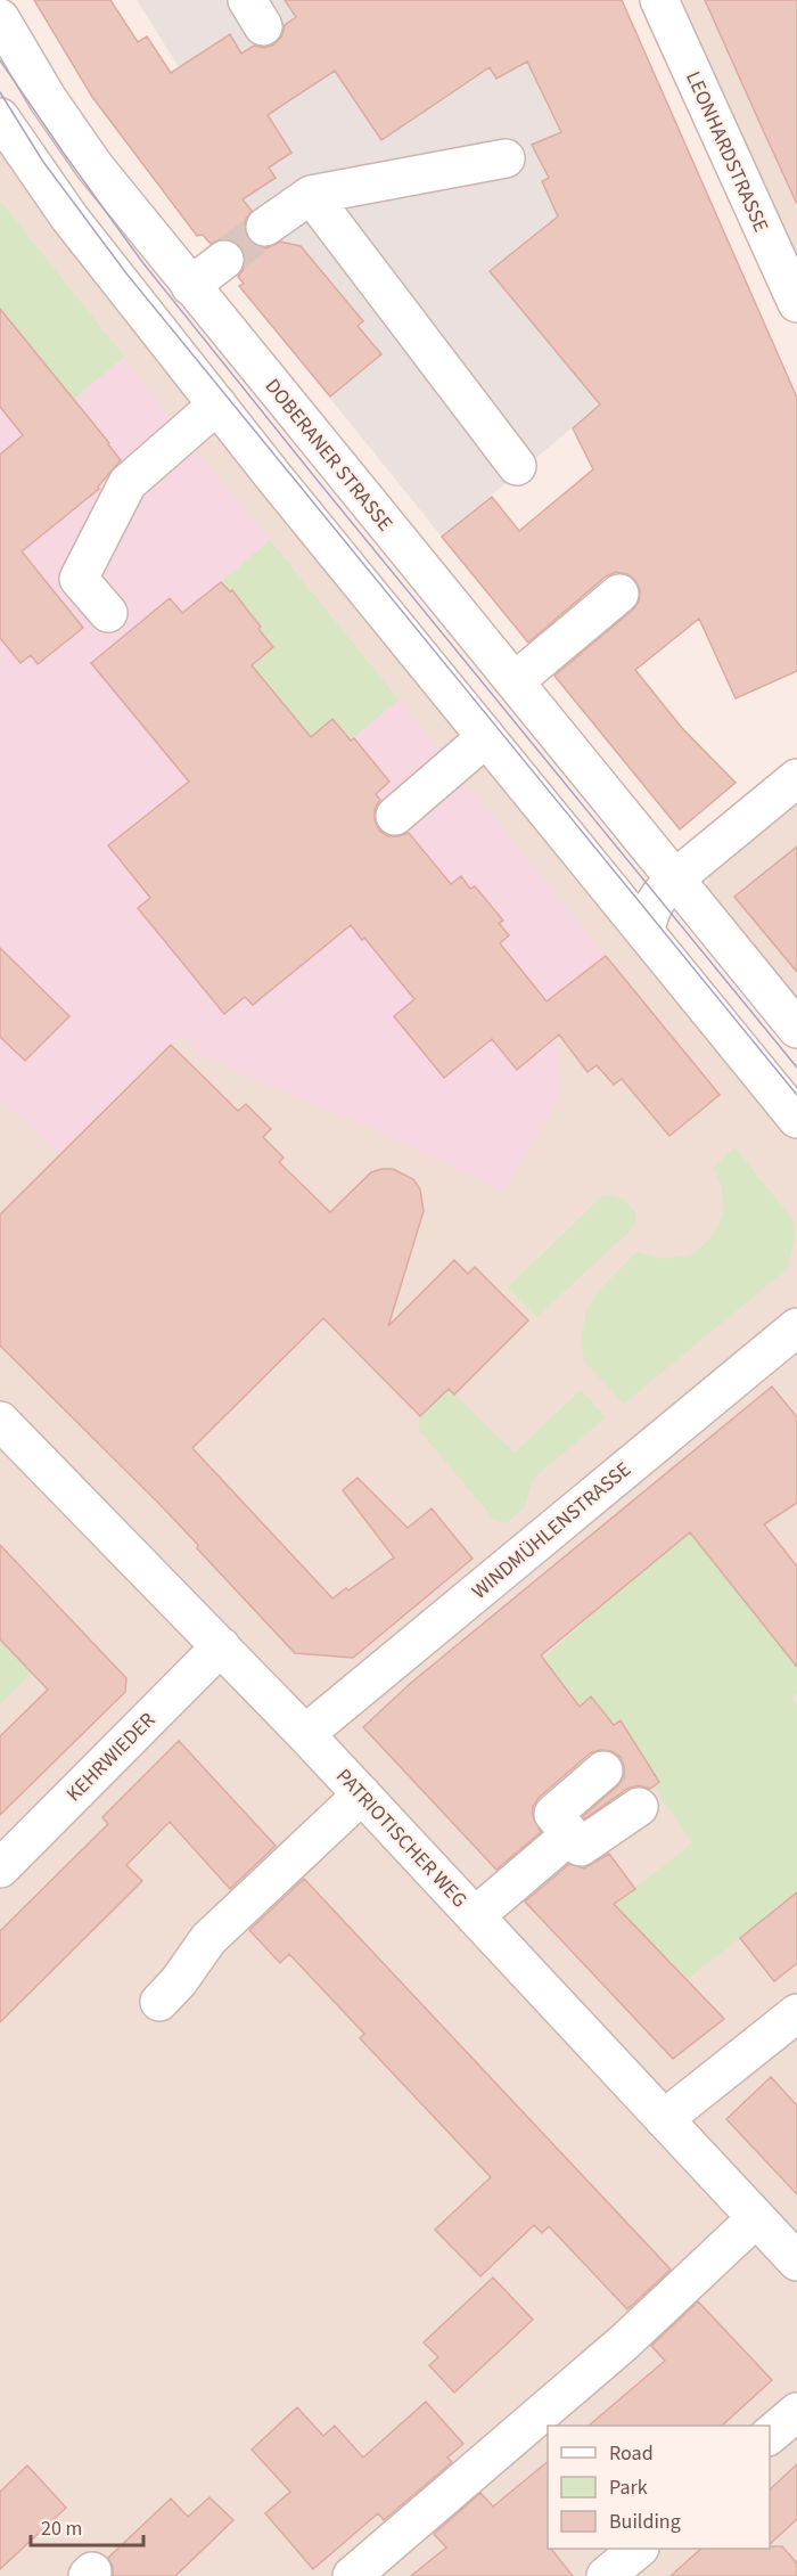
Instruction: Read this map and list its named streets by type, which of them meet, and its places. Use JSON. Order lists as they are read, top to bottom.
{
  "streets": {
    "street": [
      "LEONHARDSTRASSE",
      "DOBERANER STRASSE",
      "WINDMÜHLENSTRASSE",
      "KEHRWIEDER",
      "PATRIOTISCHER WEG"
    ]
  },
  "crossings": [
    ["WINDMÜHLENSTRASSE", "PATRIOTISCHER WEG"],
    ["KEHRWIEDER", "PATRIOTISCHER WEG"]
  ],
  "legend": ["Road", "Park", "Building"],
  "scale_bar": "20 m"
}
